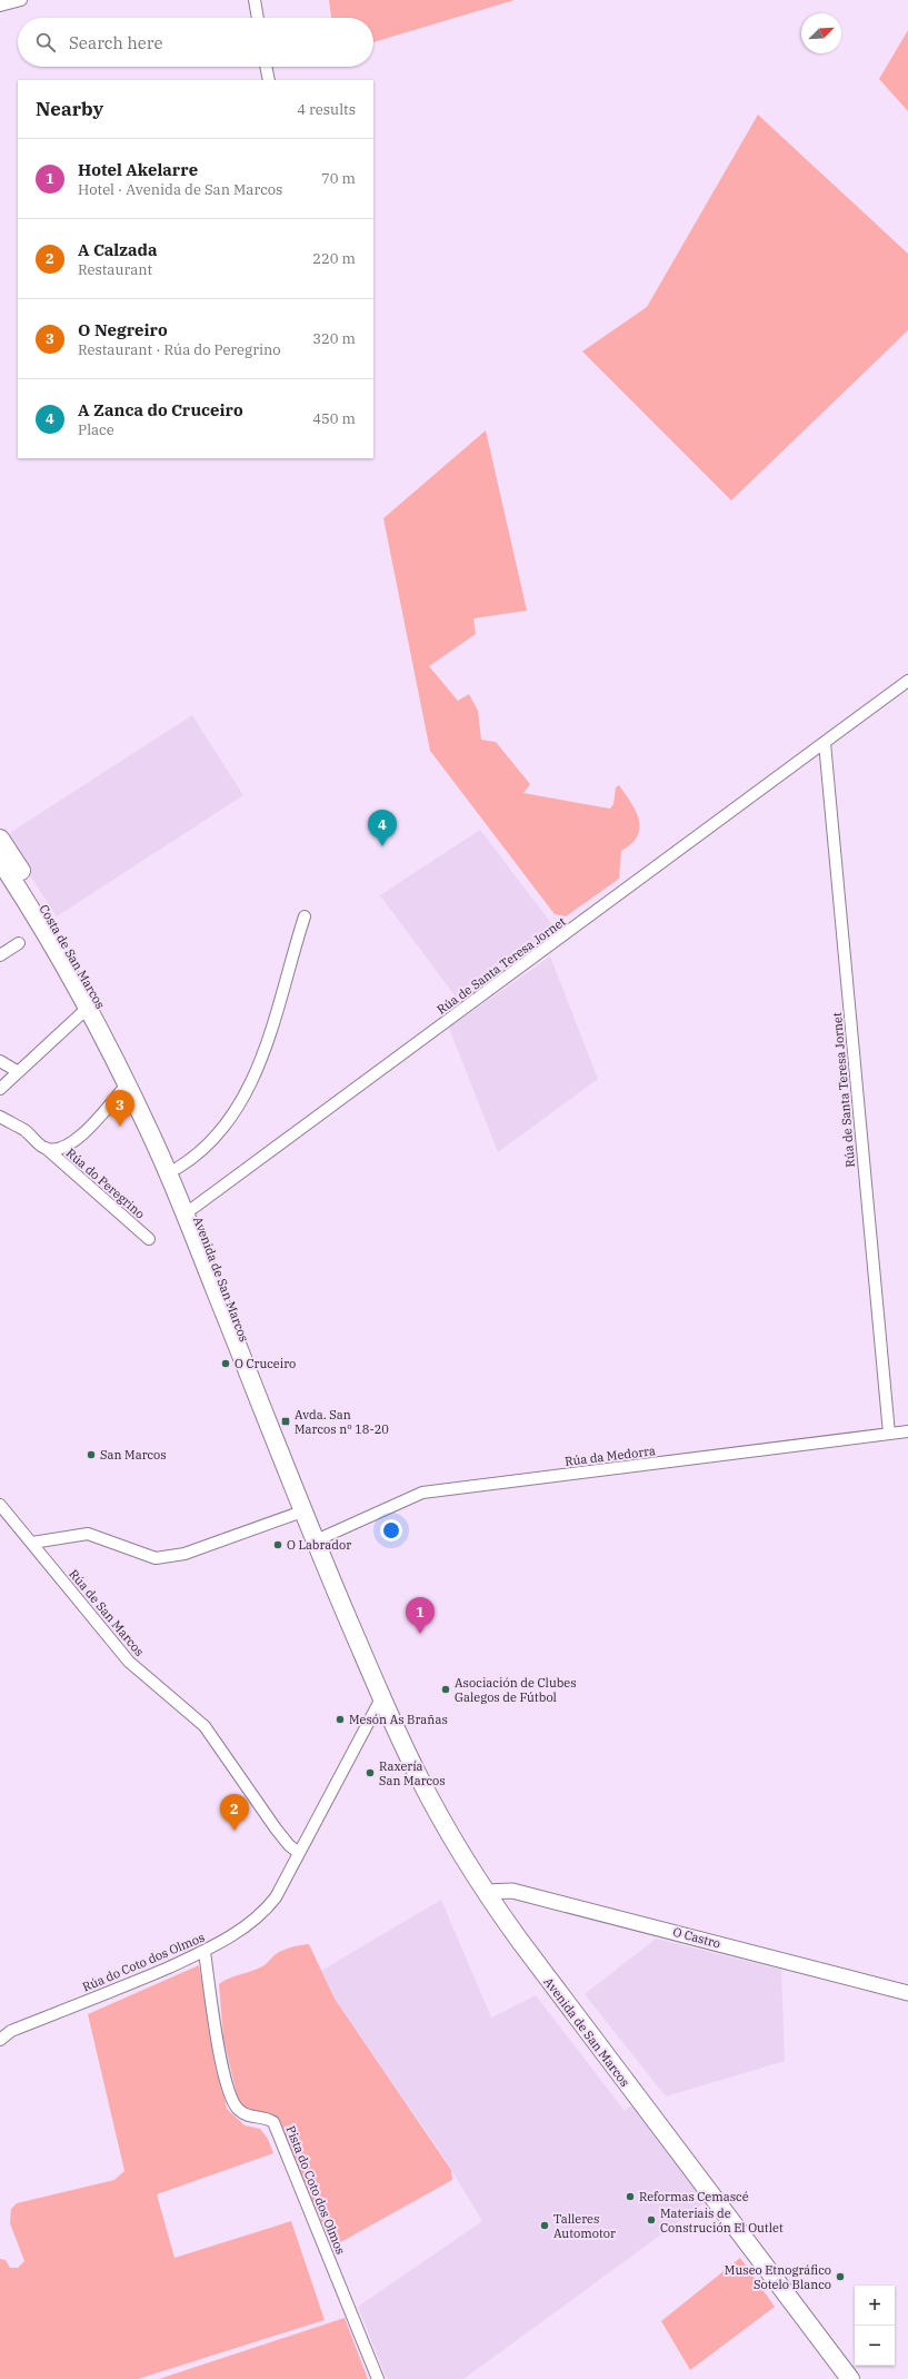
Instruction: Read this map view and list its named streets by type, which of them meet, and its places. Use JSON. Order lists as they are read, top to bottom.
{
  "streets": {
    "main road": ["Costa de San Marcos", "Avenida de San Marcos"],
    "street": [
      "Rúa de Santa Teresa Jornet",
      "Rúa do Peregrino",
      "Rúa da Medorra",
      "Rúa de San Marcos",
      "O Castro",
      "Rúa do Coto dos Olmos",
      "Pista do Coto dos Olmos"
    ]
  },
  "crossings": [
    ["Costa de San Marcos", "Rúa do Peregrino"],
    ["Costa de San Marcos", "Avenida de San Marcos"],
    ["Rúa de Santa Teresa Jornet", "Avenida de San Marcos"],
    ["Rúa de Santa Teresa Jornet", "Rúa da Medorra"],
    ["Rúa do Peregrino", "Avenida de San Marcos"],
    ["Avenida de San Marcos", "Rúa da Medorra"],
    ["Avenida de San Marcos", "O Castro"],
    ["Avenida de San Marcos", "Rúa do Coto dos Olmos"],
    ["Rúa de San Marcos", "Rúa do Coto dos Olmos"],
    ["Rúa do Coto dos Olmos", "Pista do Coto dos Olmos"]
  ],
  "places": {
    "other": [
      "O Cruceiro",
      "San Marcos",
      "O Labrador",
      "Asociación de Clubes Galegos de Fútbol",
      "Mesón As Brañas",
      "Raxería San Marcos",
      "Reformas Cemascé",
      "Materiais de Construción El Outlet",
      "Talleres Automotor",
      "Museo Etnográfico Sotelo Blanco"
    ],
    "transit": ["Avda. San Marcos nº 18-20"]
  },
  "north": "top right",
  "page": {
    "search": "Search here",
    "heading": ["Nearby", "4 results"],
    "list": [
      {
        "mark": "1",
        "name": "Hotel Akelarre",
        "note": "Hotel · Avenida de San Marcos",
        "value": "70 m"
      },
      {
        "mark": "2",
        "name": "A Calzada",
        "note": "Restaurant",
        "value": "220 m"
      },
      {
        "mark": "3",
        "name": "O Negreiro",
        "note": "Restaurant · Rúa do Peregrino",
        "value": "320 m"
      },
      {
        "mark": "4",
        "name": "A Zanca do Cruceiro",
        "note": "Place",
        "value": "450 m"
      }
    ],
    "pins": [
      "4",
      "3",
      "1",
      "2"
    ],
    "map_buttons": ["+", "−"]
  }
}
